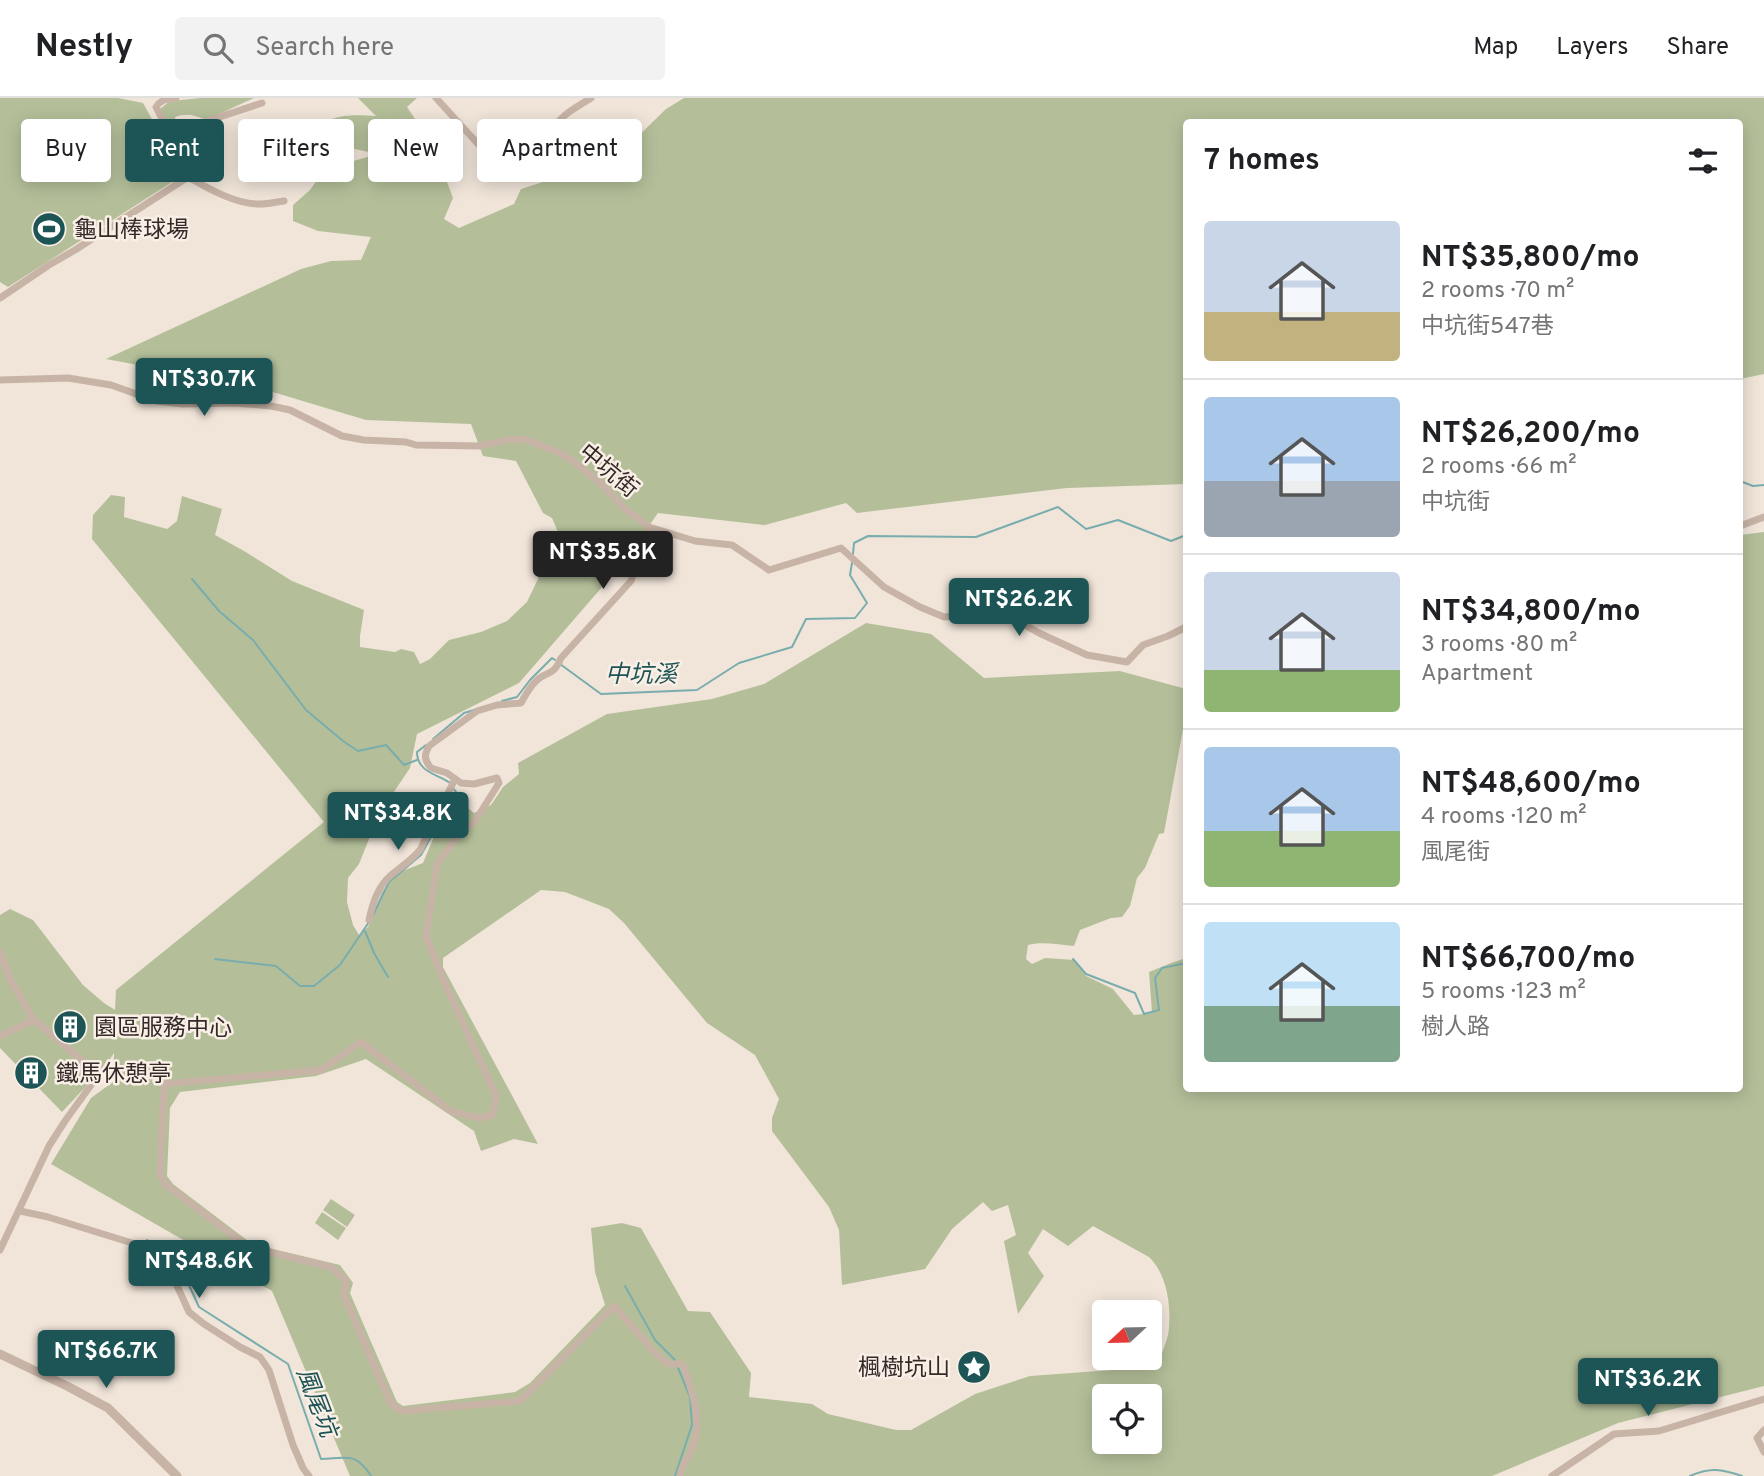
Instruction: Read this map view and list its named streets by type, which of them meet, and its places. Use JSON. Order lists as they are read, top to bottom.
{
  "streets": {
    "street": ["中坑街"]
  },
  "water": ["中坑溪", "風尾坑"],
  "places": {
    "sports": ["龜山棒球場"],
    "building": ["園區服務中心", "鐵馬休憩亭"],
    "place": ["楓樹坑山"]
  },
  "north": "left",
  "page": {
    "header": "Nestly",
    "search": "Search here",
    "nav": ["Map", "Layers", "Share"],
    "chip": [
      "Buy",
      "Rent",
      "Filters",
      "New",
      "Apartment"
    ],
    "heading": "7 homes",
    "list": [
      {
        "name": "NT$35,800/mo",
        "note": "2 rooms · 70 m² · 中坑街547巷"
      },
      {
        "name": "NT$26,200/mo",
        "note": "2 rooms · 66 m² · 中坑街"
      },
      {
        "name": "NT$34,800/mo",
        "note": "3 rooms · 80 m² · Apartment"
      },
      {
        "name": "NT$48,600/mo",
        "note": "4 rooms · 120 m² · 風尾街"
      },
      {
        "name": "NT$66,700/mo",
        "note": "5 rooms · 123 m² · 樹人路"
      }
    ],
    "price": [
      "NT$30.7K",
      "NT$35.8K",
      "NT$26.2K",
      "NT$34.8K",
      "NT$48.6K",
      "NT$66.7K",
      "NT$36.2K"
    ]
  }
}
